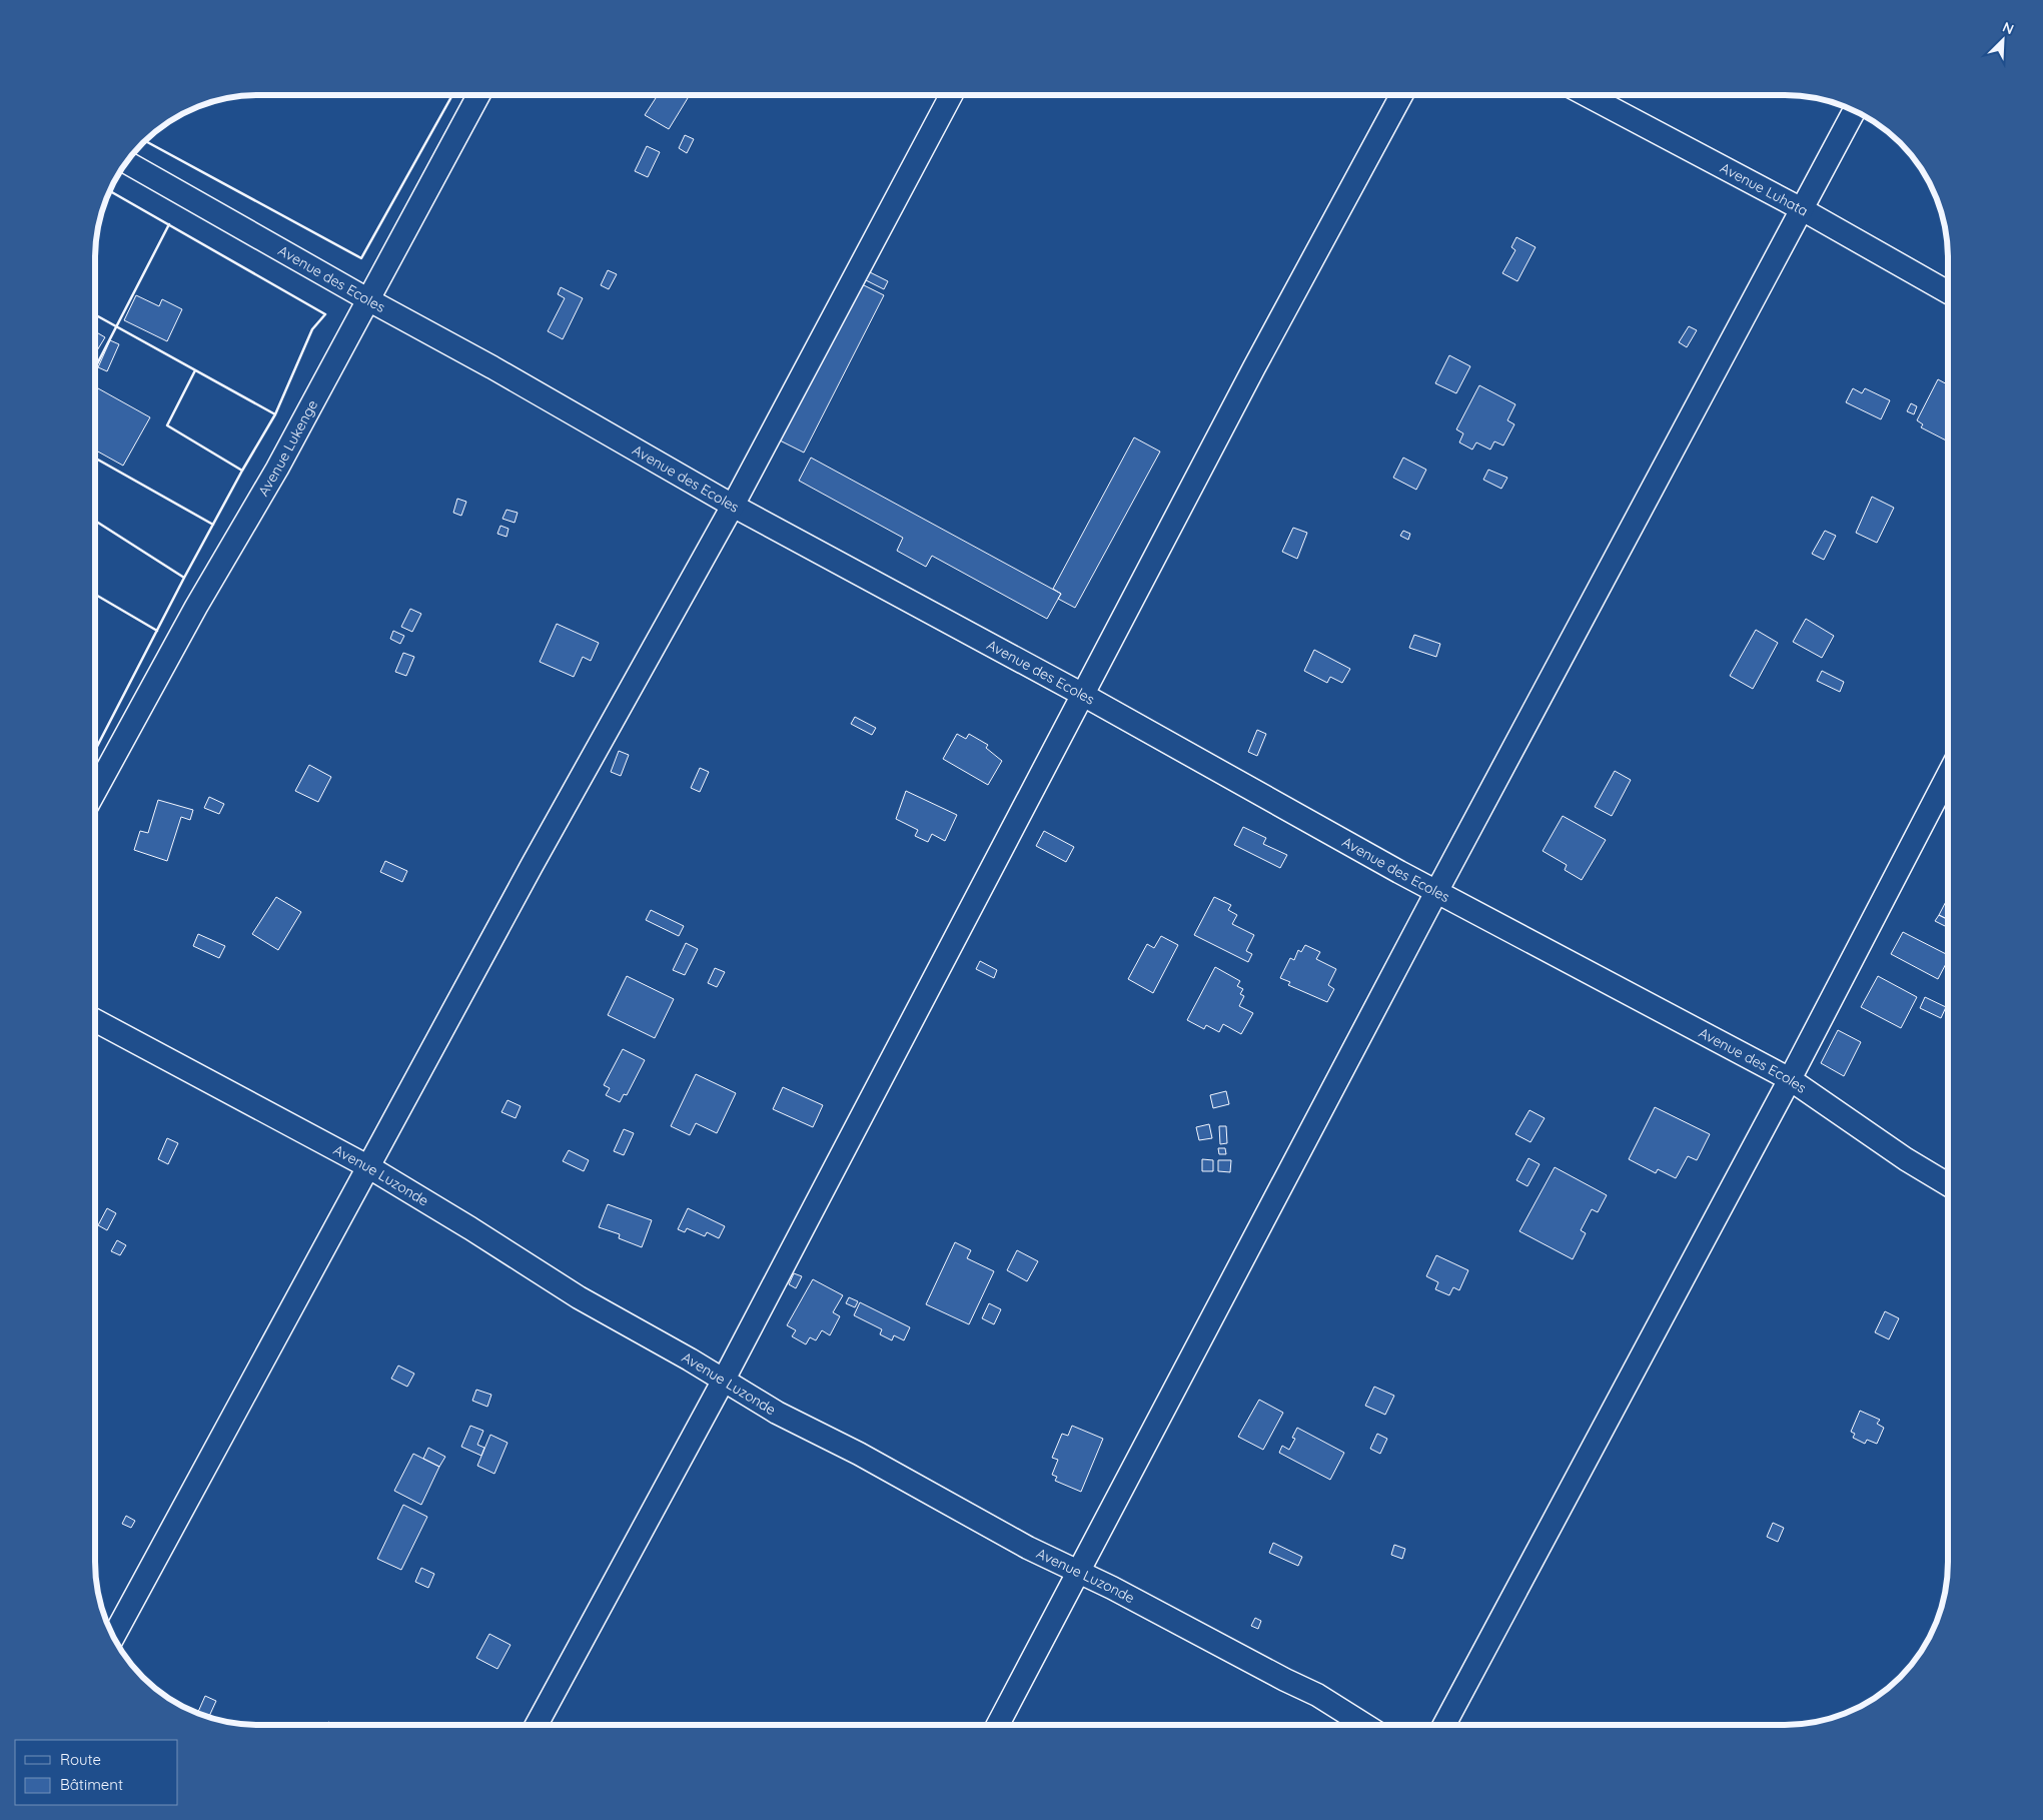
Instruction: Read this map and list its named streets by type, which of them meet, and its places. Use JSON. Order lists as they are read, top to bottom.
{
  "streets": {
    "street": [
      "Avenue Luhata",
      "Avenue des Ecoles",
      "Avenue Lukenge",
      "Avenue Luzonde"
    ]
  },
  "crossings": [
    ["Avenue des Ecoles", "Avenue Lukenge"]
  ],
  "legend": ["Route", "Bâtiment"],
  "north": "top right"
}
